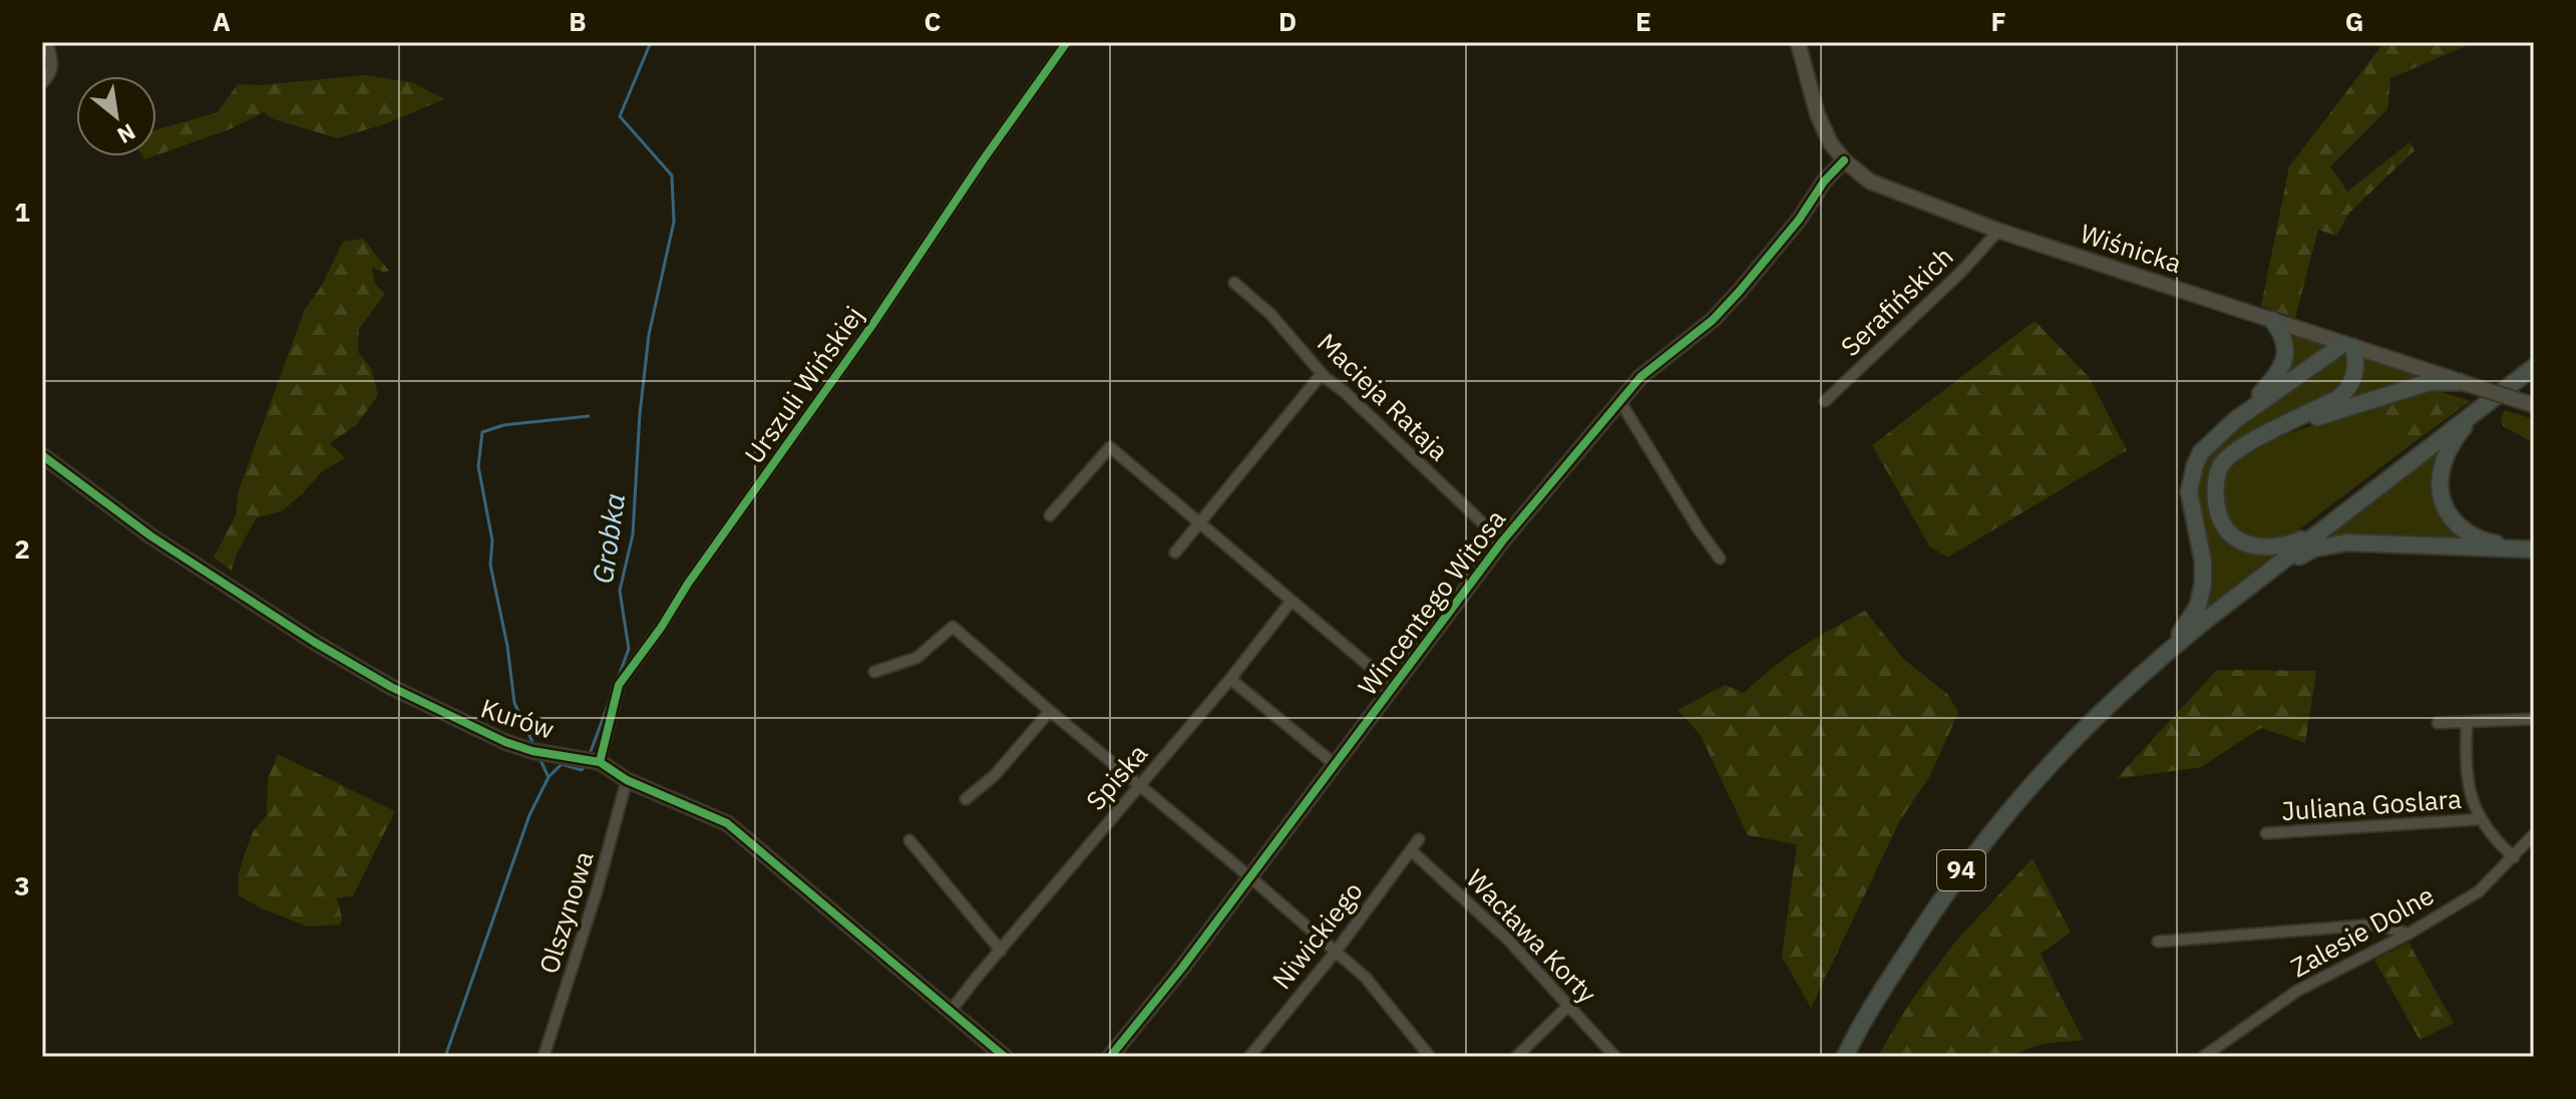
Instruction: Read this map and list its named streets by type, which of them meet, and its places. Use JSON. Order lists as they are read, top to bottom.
{
  "streets": {
    "main road": ["94"],
    "street": [
      "Wiśnicka",
      "Serafińskich",
      "Urszuli Wińskiej",
      "Macieja Rataja",
      "Wincentego Witosa",
      "Kurów",
      "Spiska",
      "Juliana Goslara",
      "Olszynowa",
      "Zalesie Dolne",
      "Niwickiego",
      "Wacława Korty"
    ]
  },
  "crossings": [
    ["Wiśnicka", "Serafińskich"],
    ["Wiśnicka", "Wincentego Witosa"],
    ["Urszuli Wińskiej", "Kurów"],
    ["Macieja Rataja", "Wincentego Witosa"],
    ["Kurów", "Spiska"],
    ["Kurów", "Olszynowa"],
    ["Niwickiego", "Wacława Korty"]
  ],
  "water": ["Grobka"],
  "north": "bottom right",
  "grid": {
    "columns": [
      "A",
      "B",
      "C",
      "D",
      "E",
      "F",
      "G"
    ],
    "rows": ["1", "2", "3"]
  }
}
